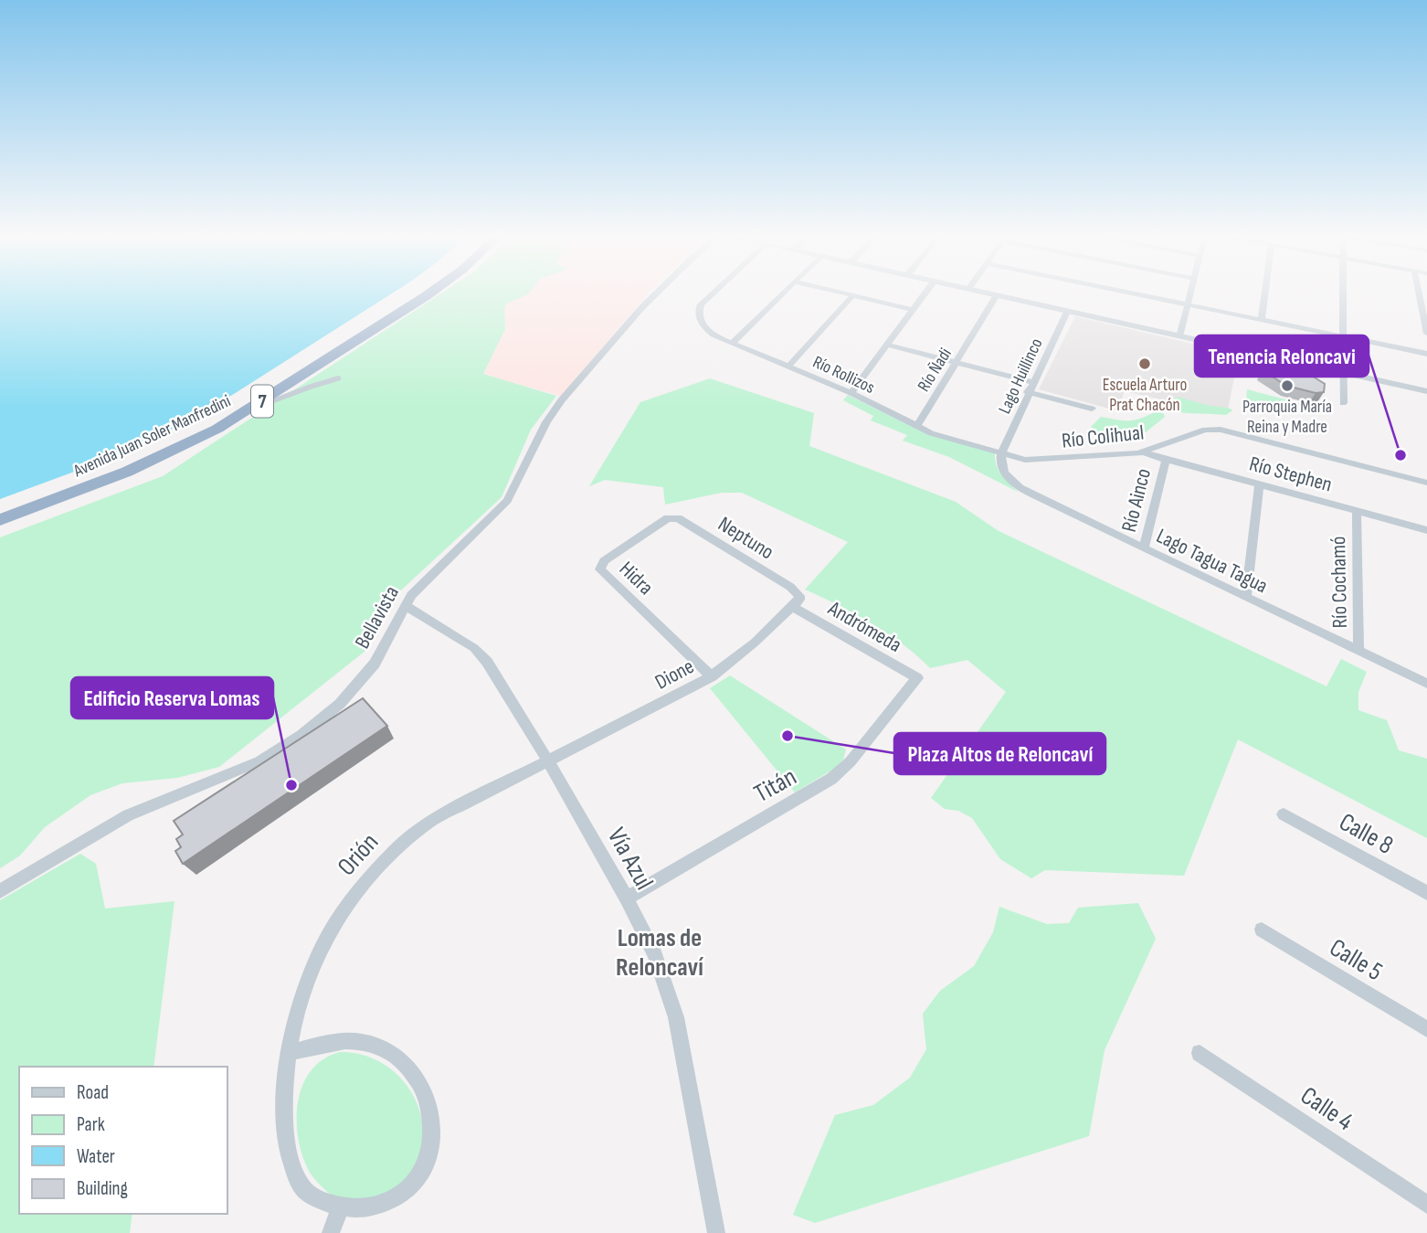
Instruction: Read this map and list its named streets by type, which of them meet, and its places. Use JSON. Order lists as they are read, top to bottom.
{
  "streets": {
    "highway": ["7", "Avenida Juan Soler Manfredini"],
    "street": [
      "Río Ñadi",
      "Río Rollizos",
      "Lago Huillinco",
      "Río Colihual",
      "Río Stephen",
      "Río Ainco",
      "Neptuno",
      "Lago Tagua Tagua",
      "Hidra",
      "Río Cochamó",
      "Bellavista",
      "Andrómeda",
      "Dione",
      "Titán",
      "Calle 8",
      "Orión",
      "Vía Azul",
      "Calle 5",
      "Calle 4"
    ]
  },
  "crossings": [
    ["Río Ñadi", "Río Rollizos"],
    ["Río Rollizos", "Lago Huillinco"],
    ["Río Rollizos", "Río Colihual"],
    ["Río Rollizos", "Lago Tagua Tagua"],
    ["Lago Huillinco", "Río Colihual"],
    ["Lago Huillinco", "Lago Tagua Tagua"],
    ["Río Colihual", "Río Stephen"],
    ["Río Colihual", "Lago Tagua Tagua"],
    ["Río Stephen", "Río Ainco"],
    ["Río Stephen", "Río Cochamó"],
    ["Río Ainco", "Lago Tagua Tagua"],
    ["Neptuno", "Hidra"],
    ["Neptuno", "Andrómeda"],
    ["Neptuno", "Dione"],
    ["Lago Tagua Tagua", "Río Cochamó"],
    ["Hidra", "Dione"],
    ["Bellavista", "Vía Azul"],
    ["Andrómeda", "Dione"],
    ["Andrómeda", "Titán"],
    ["Dione", "Orión"],
    ["Dione", "Vía Azul"],
    ["Titán", "Vía Azul"],
    ["Orión", "Vía Azul"]
  ],
  "districts": ["Lomas de Reloncaví"],
  "places": [
    "Escuela Arturo Prat Chacón",
    "Parroquia María Reina y Madre",
    "Tenencia Reloncavi",
    "Plaza Altos de Reloncaví",
    "Edificio Reserva Lomas"
  ],
  "legend": [
    "Road",
    "Park",
    "Water",
    "Building"
  ]
}
